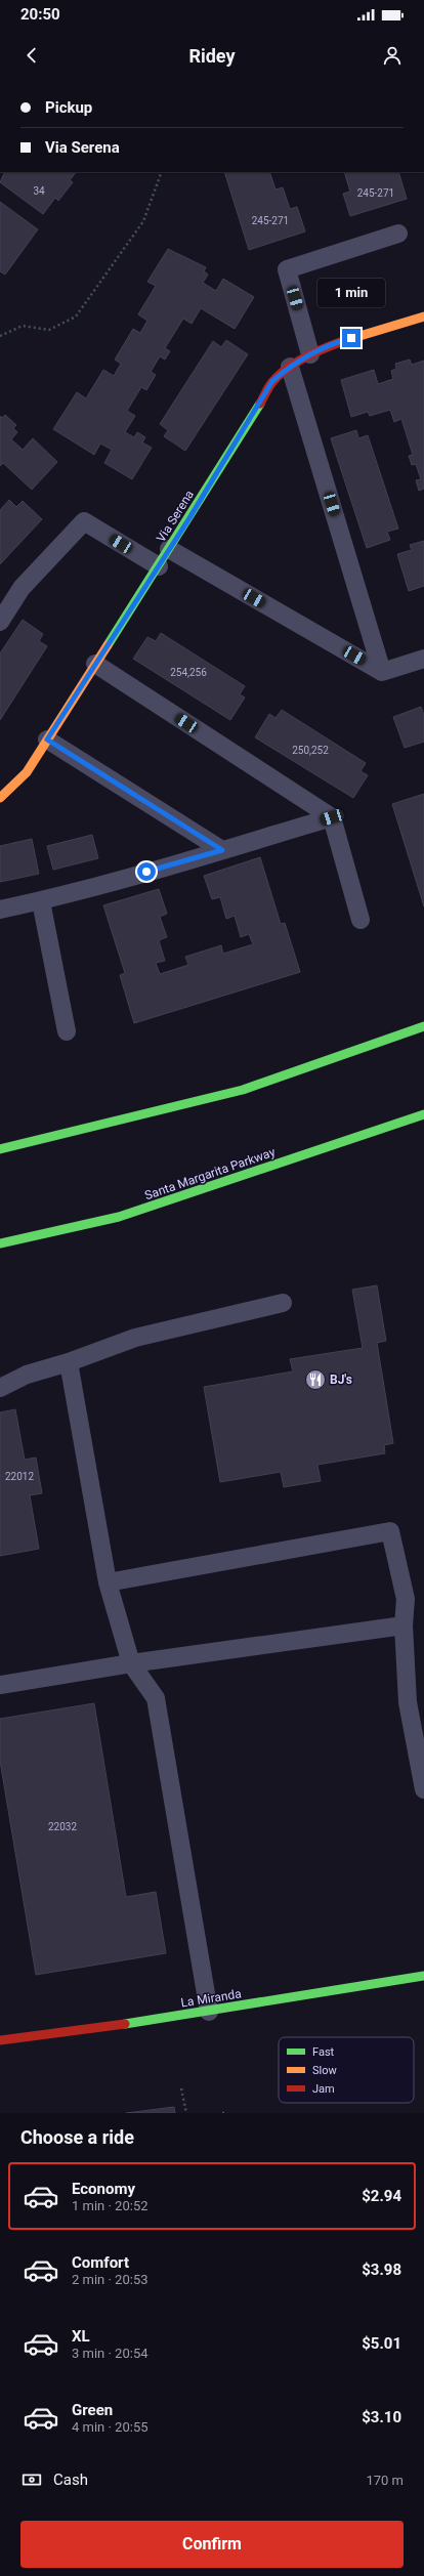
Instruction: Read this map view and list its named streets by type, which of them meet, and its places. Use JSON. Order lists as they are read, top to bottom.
{
  "streets": {
    "street": ["Via Serena", "Santa Margarita Parkway", "La Miranda"]
  },
  "places": {
    "restaurant": ["BJ's"]
  },
  "house_numbers": [
    "34",
    "245-271",
    "245-271",
    "254,256",
    "250,252",
    "22012",
    "22032"
  ],
  "legend": ["Fast", "Slow", "Jam"],
  "page": {
    "status": "20:50",
    "header": "Ridey",
    "banner": ["Pickup", "Via Serena"],
    "bubble": "1 min",
    "heading": "Choose a ride",
    "list": [
      {
        "name": "Economy",
        "note": "1 min · 20:52",
        "value": "$2.94"
      },
      {
        "name": "Comfort",
        "note": "2 min · 20:53",
        "value": "$3.98"
      },
      {
        "name": "XL",
        "note": "3 min · 20:54",
        "value": "$5.01"
      },
      {
        "name": "Green",
        "note": "4 min · 20:55",
        "value": "$3.10"
      }
    ],
    "pay": ["Cash", "170 m"],
    "buttons": "Confirm"
  }
}
